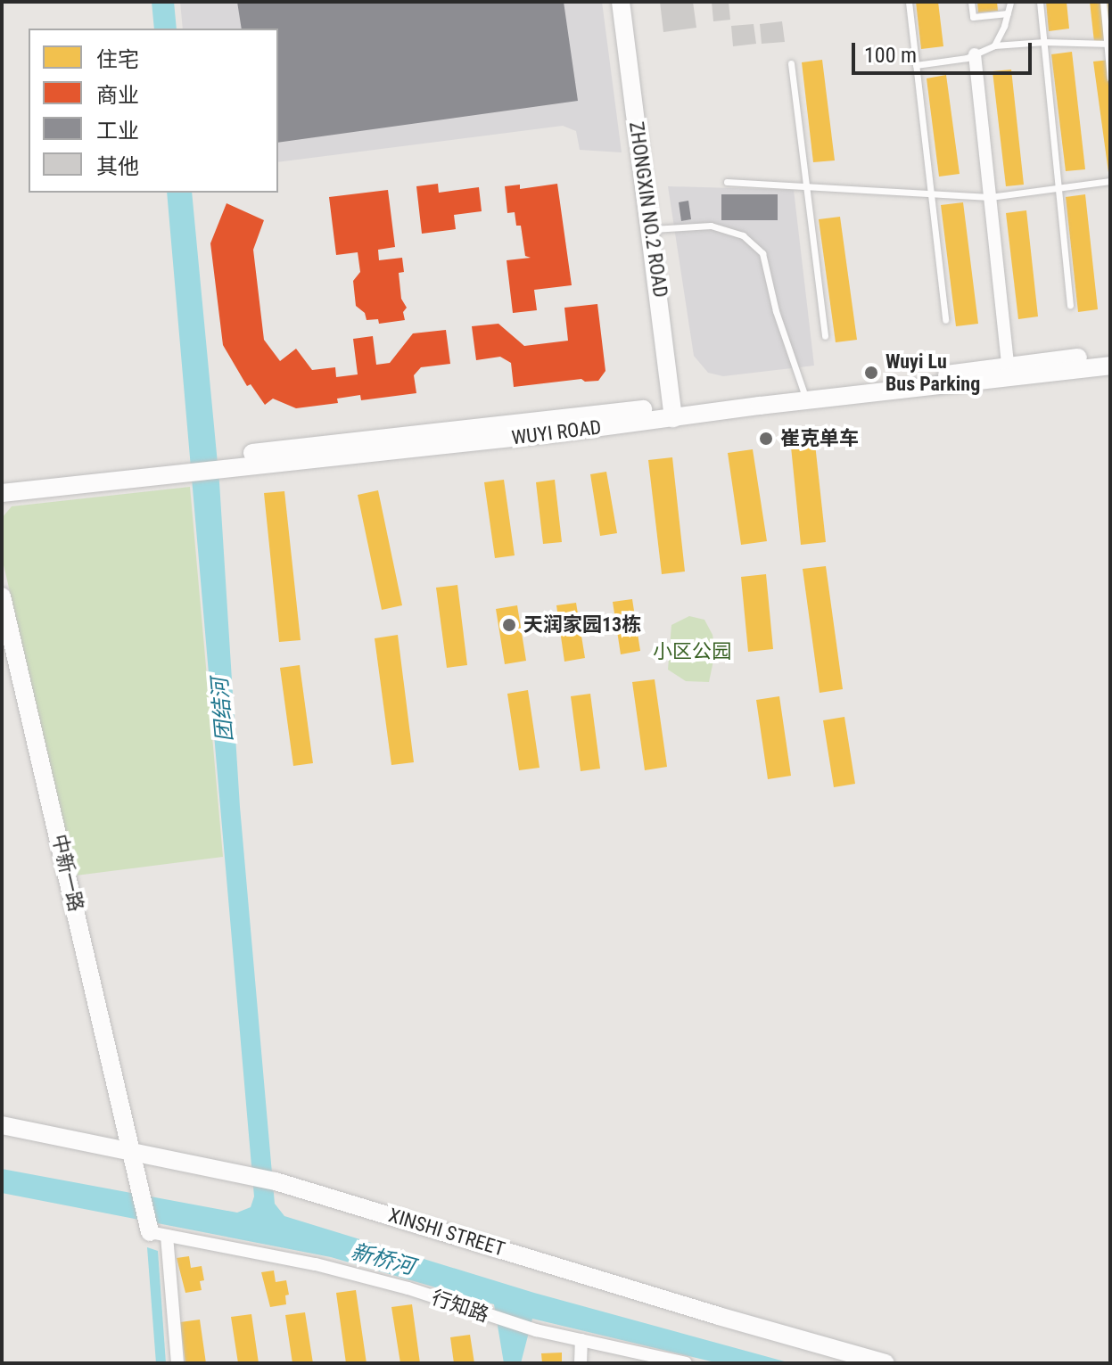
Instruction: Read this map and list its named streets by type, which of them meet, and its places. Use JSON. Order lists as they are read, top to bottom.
{
  "streets": {
    "street": [
      "ZHONGXIN NO.2 ROAD",
      "WUYI ROAD",
      "中新一路",
      "XINSHI STREET",
      "行知路"
    ]
  },
  "crossings": [
    ["ZHONGXIN NO.2 ROAD", "WUYI ROAD"],
    ["中新一路", "XINSHI STREET"],
    ["中新一路", "行知路"]
  ],
  "water": ["团结河", "新桥河"],
  "parks": ["小区公园"],
  "places": ["Wuyi Lu Bus Parking", "崔克单车", "天润家园13栋"],
  "legend": [
    "住宅",
    "商业",
    "工业",
    "其他"
  ],
  "scale_bar": "100 m"
}
